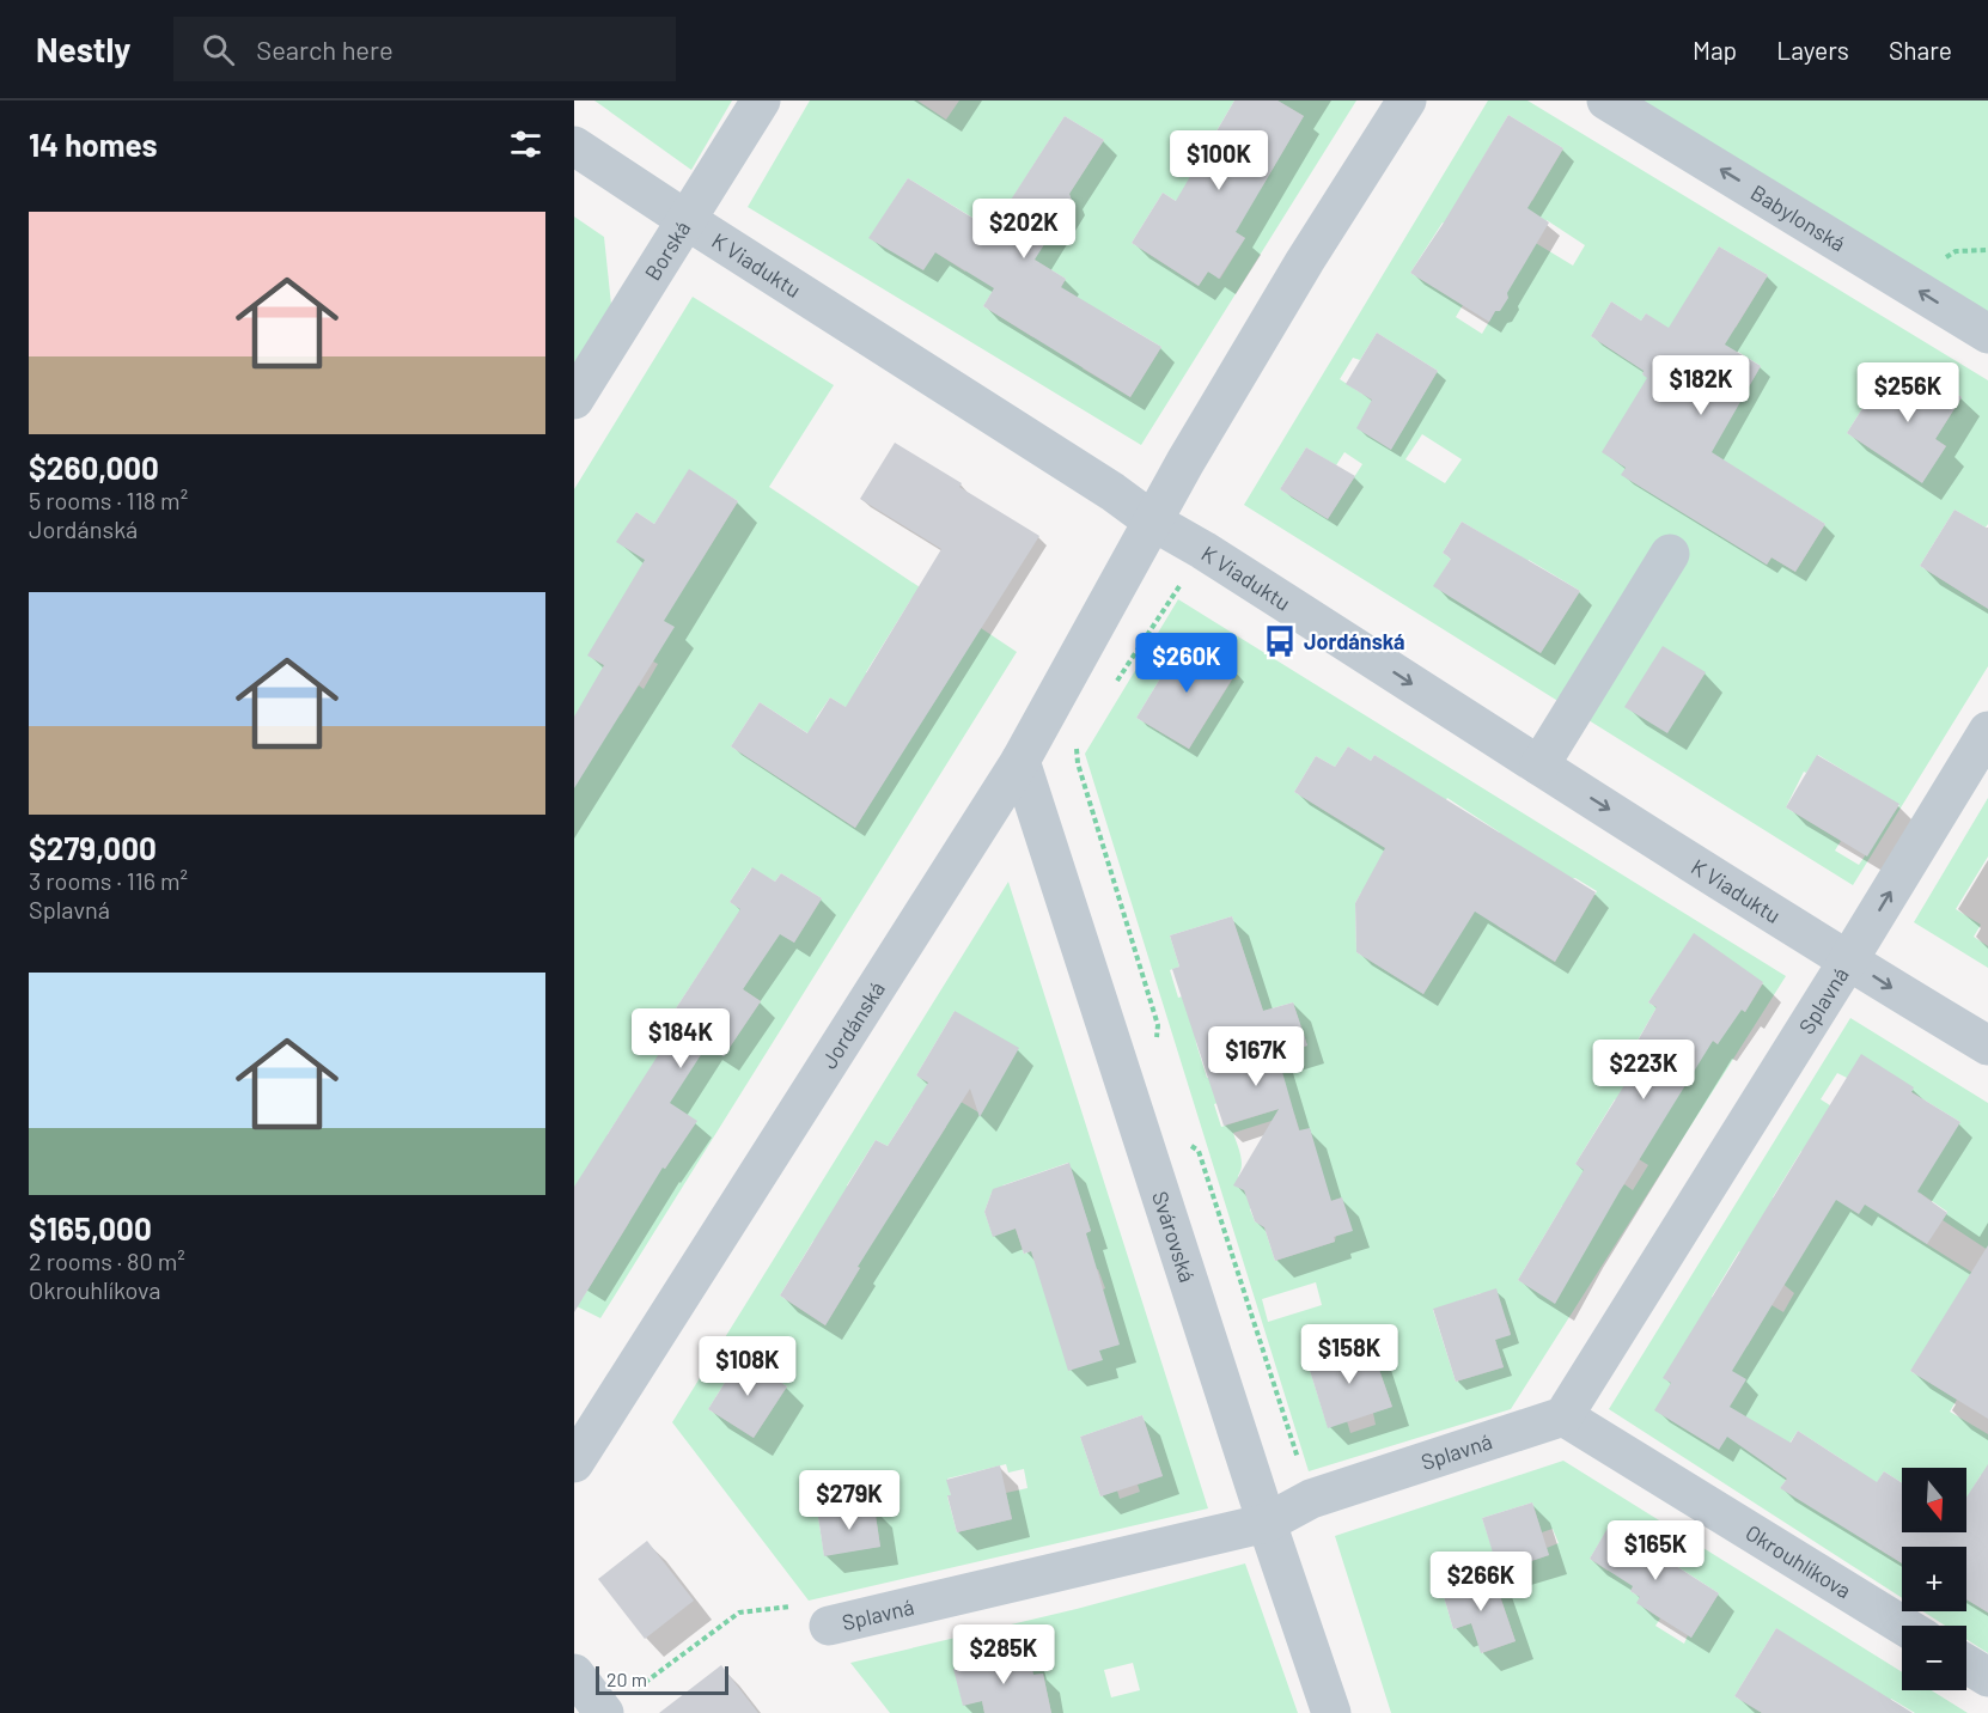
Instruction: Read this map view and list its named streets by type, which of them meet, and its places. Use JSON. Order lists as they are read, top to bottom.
{
  "streets": {
    "street": [
      "Babylonská",
      "Borská",
      "K Viaduktu",
      "Splavná",
      "Jordánská",
      "Svárovská",
      "Okrouhlíkova"
    ]
  },
  "crossings": [
    ["Borská", "K Viaduktu"],
    ["K Viaduktu", "Splavná"],
    ["K Viaduktu", "Jordánská"],
    ["Splavná", "Svárovská"],
    ["Splavná", "Okrouhlíkova"],
    ["Jordánská", "Svárovská"]
  ],
  "one_way": ["Babylonská", "K Viaduktu"],
  "places": {
    "bus stop": ["Jordánská"]
  },
  "scale_bar": "20 m",
  "north": "bottom",
  "page": {
    "header": "Nestly",
    "search": "Search here",
    "nav": ["Map", "Layers", "Share"],
    "heading": "14 homes",
    "price": [
      "$100K",
      "$202K",
      "$182K",
      "$256K",
      "$260K",
      "$184K",
      "$167K",
      "$223K",
      "$158K",
      "$108K",
      "$279K",
      "$165K",
      "$266K",
      "$285K"
    ],
    "list": [
      {
        "name": "$260,000",
        "note": "5 rooms · 118 m² · Jordánská"
      },
      {
        "name": "$279,000",
        "note": "3 rooms · 116 m² · Splavná"
      },
      {
        "name": "$165,000",
        "note": "2 rooms · 80 m² · Okrouhlíkova"
      }
    ],
    "map_buttons": ["+", "−"],
    "scale": "20 m"
  }
}
